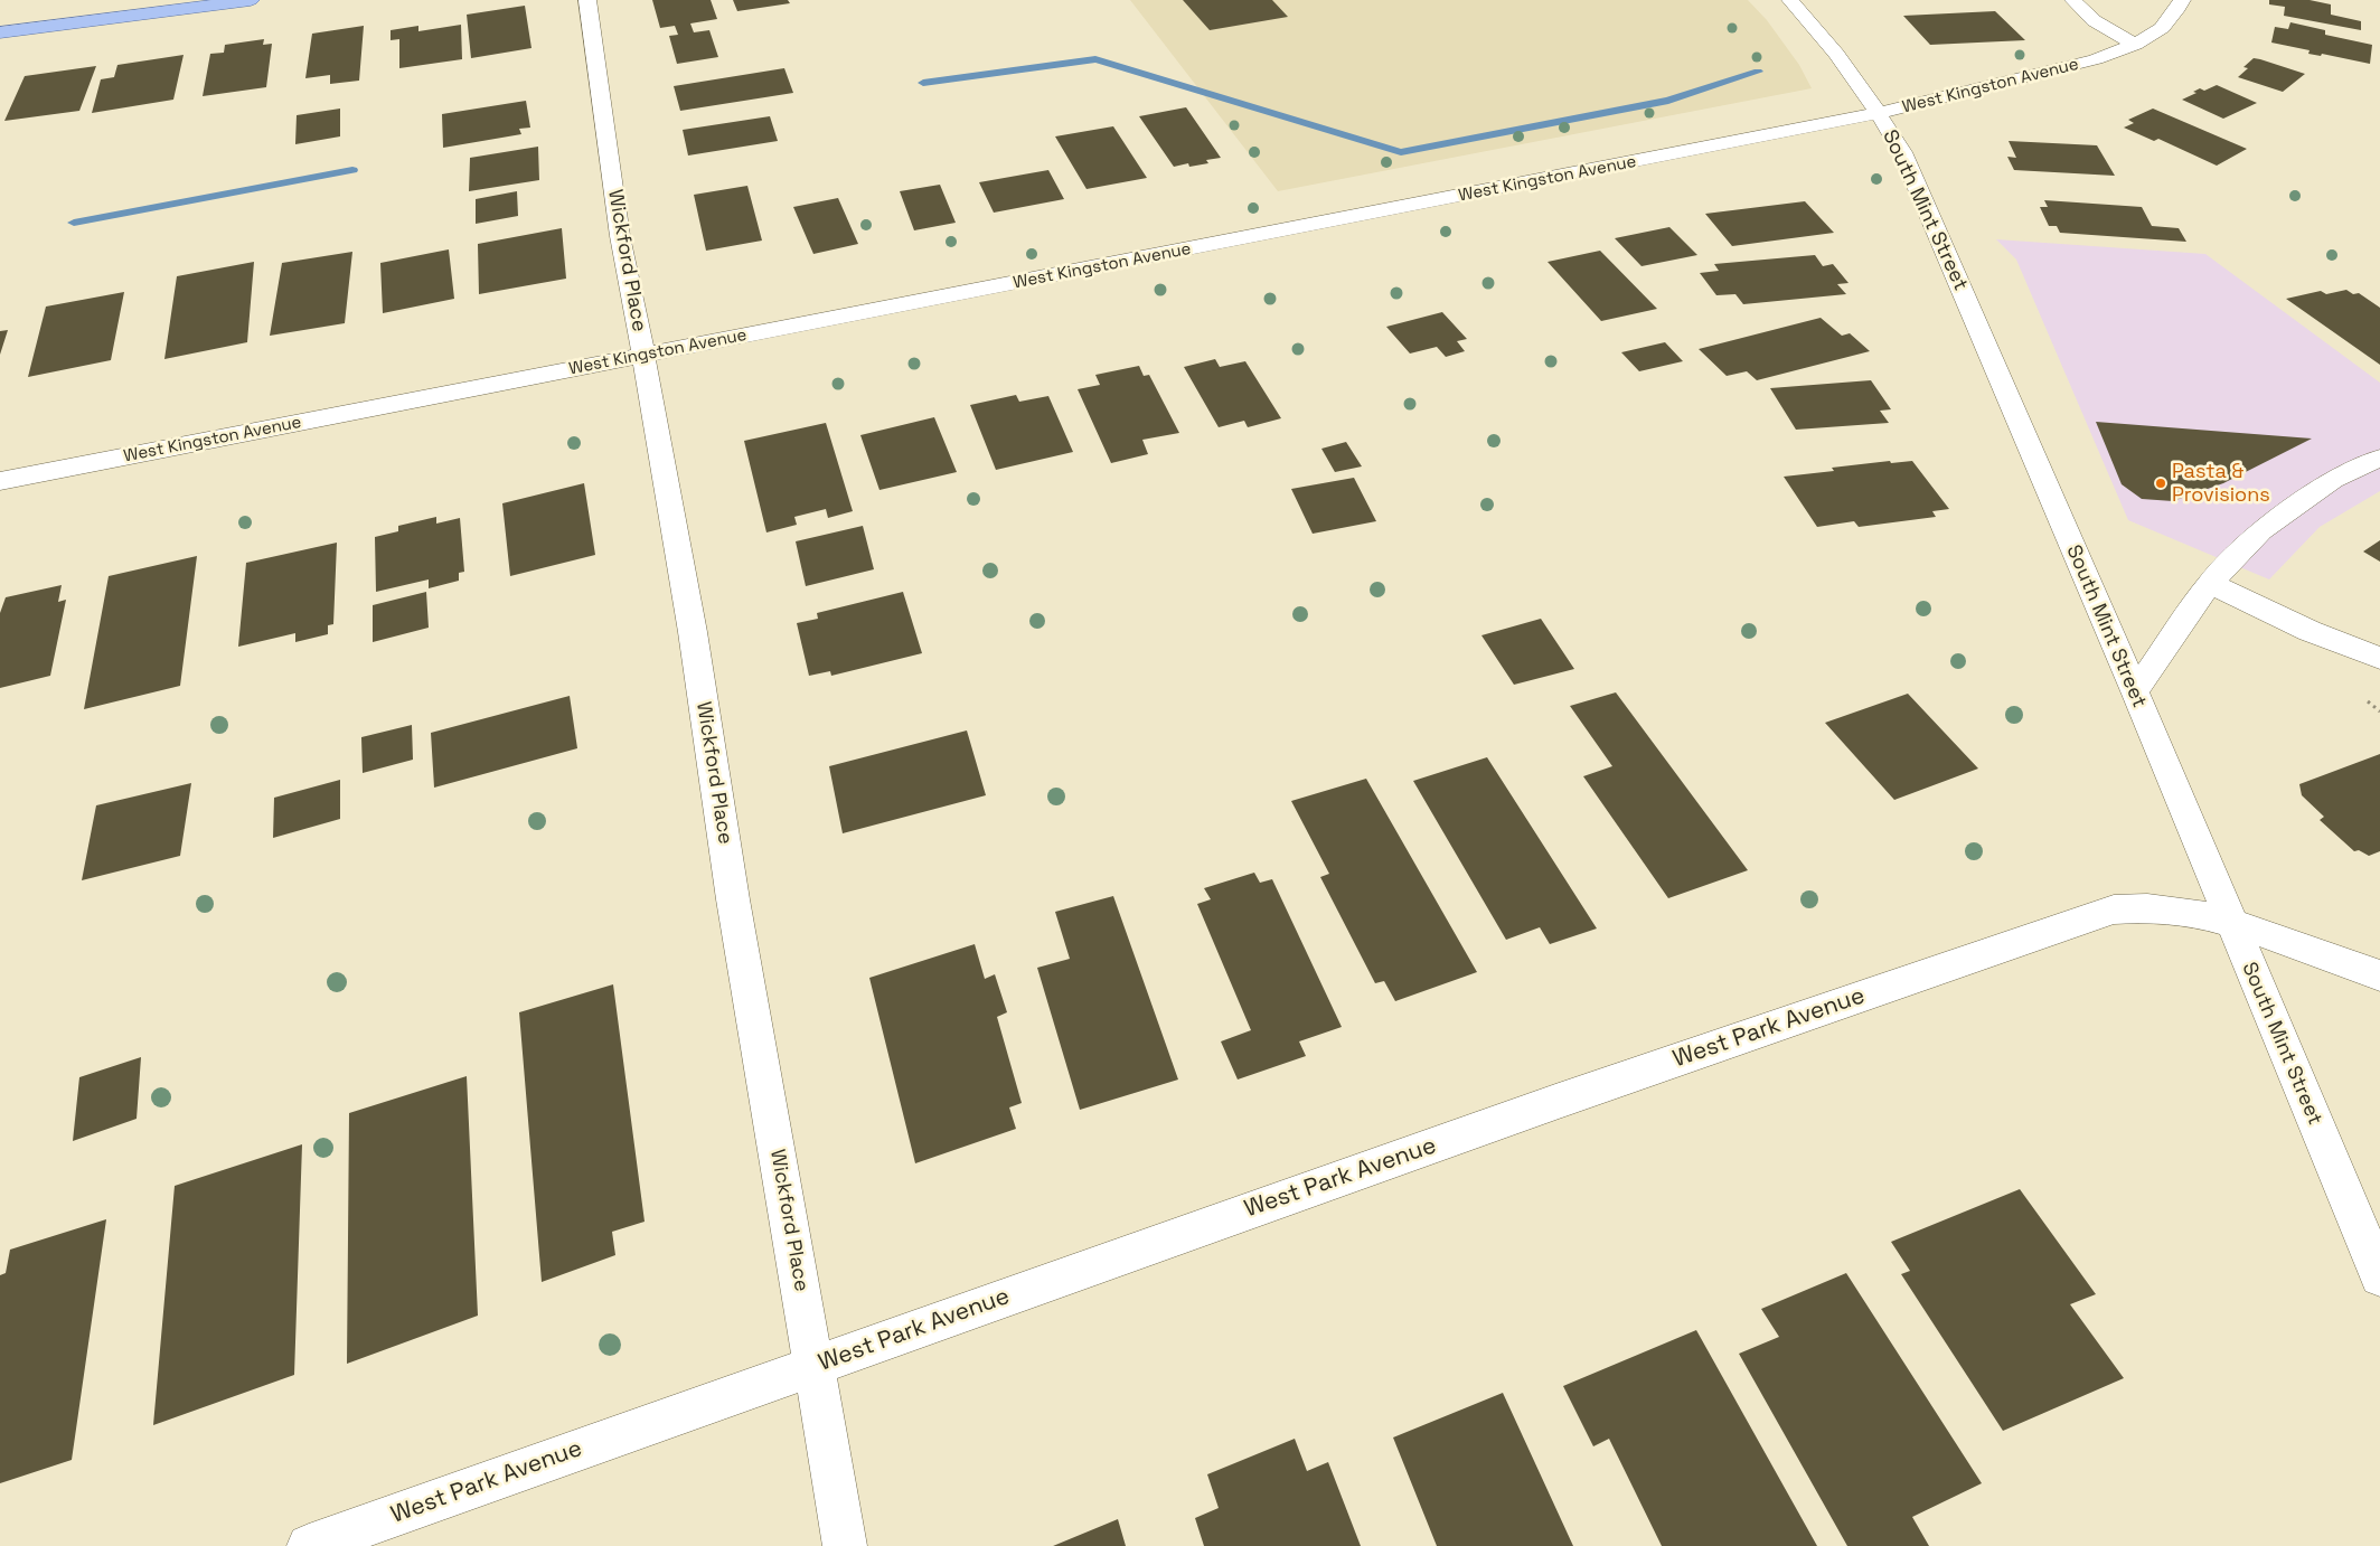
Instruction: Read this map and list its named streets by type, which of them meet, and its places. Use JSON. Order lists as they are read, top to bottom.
{
  "streets": {
    "street": [
      "West Kingston Avenue",
      "South Mint Street",
      "Wickford Place",
      "West Park Avenue"
    ]
  },
  "crossings": [
    ["West Kingston Avenue", "South Mint Street"],
    ["West Kingston Avenue", "Wickford Place"],
    ["South Mint Street", "West Park Avenue"],
    ["Wickford Place", "West Park Avenue"]
  ],
  "places": ["Pasta & Provisions"]
}
